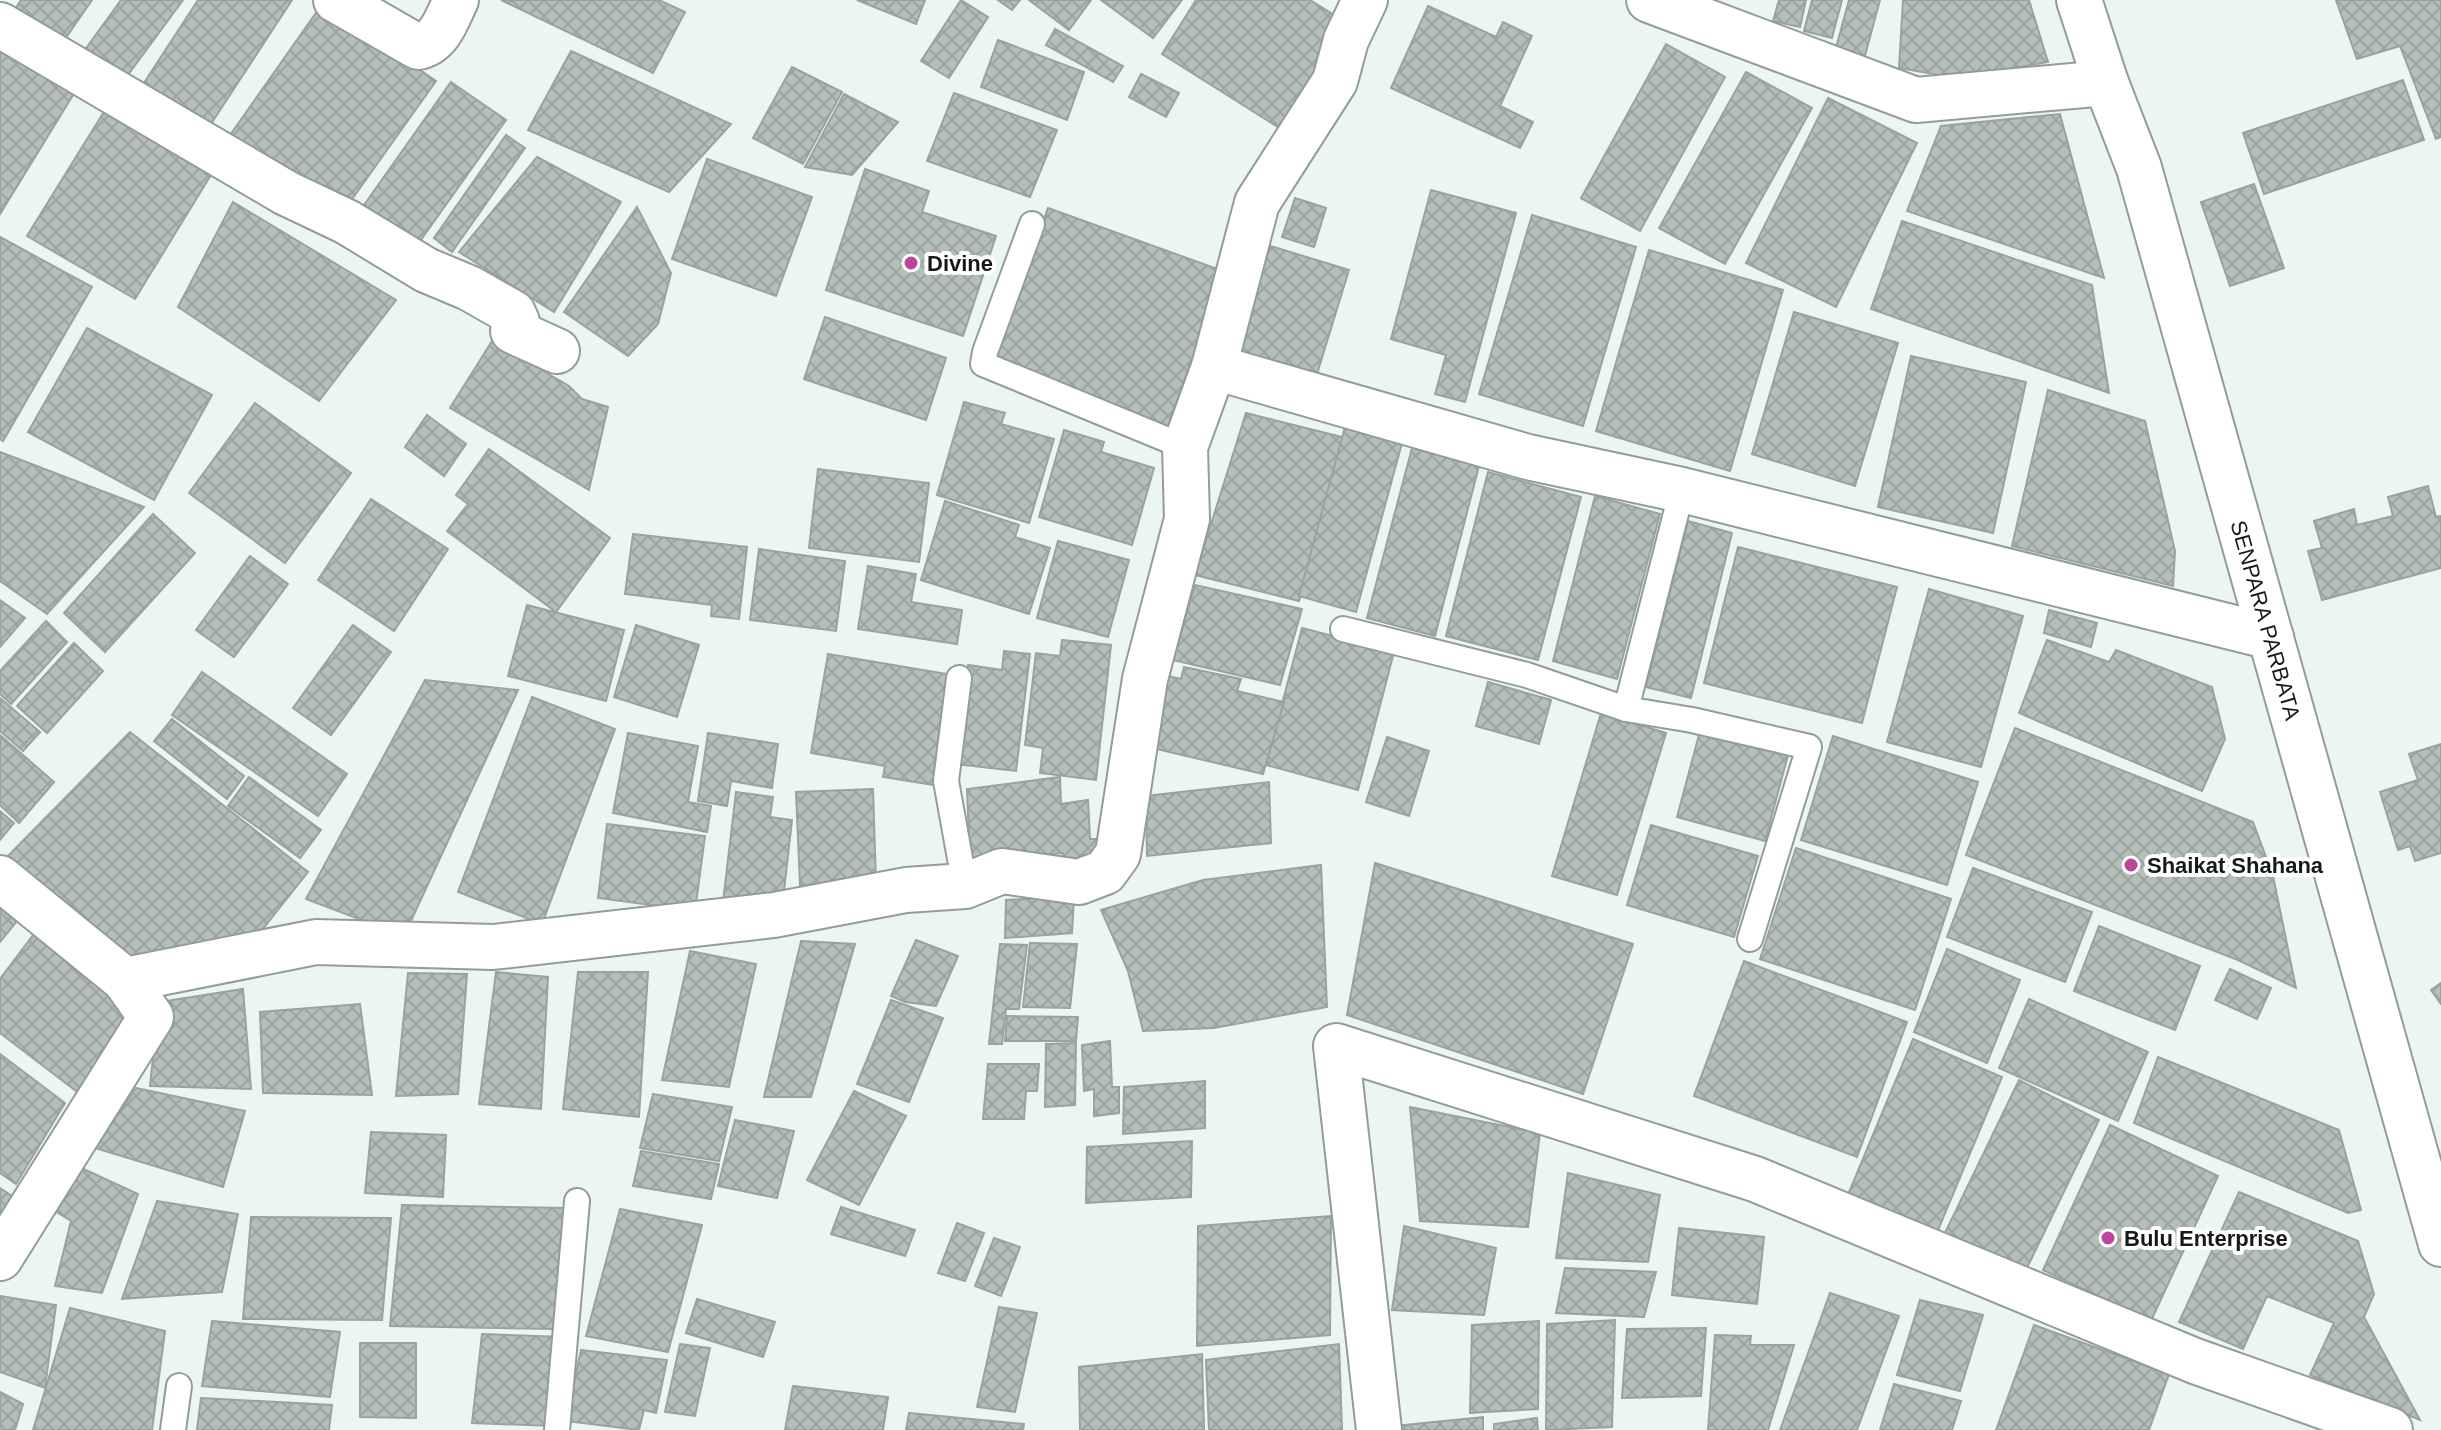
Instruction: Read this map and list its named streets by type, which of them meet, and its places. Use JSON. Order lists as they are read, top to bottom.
{
  "streets": {
    "street": ["SENPARA PARBATA"]
  },
  "places": ["Divine", "Shaikat Shahana", "Bulu Enterprise"]
}
